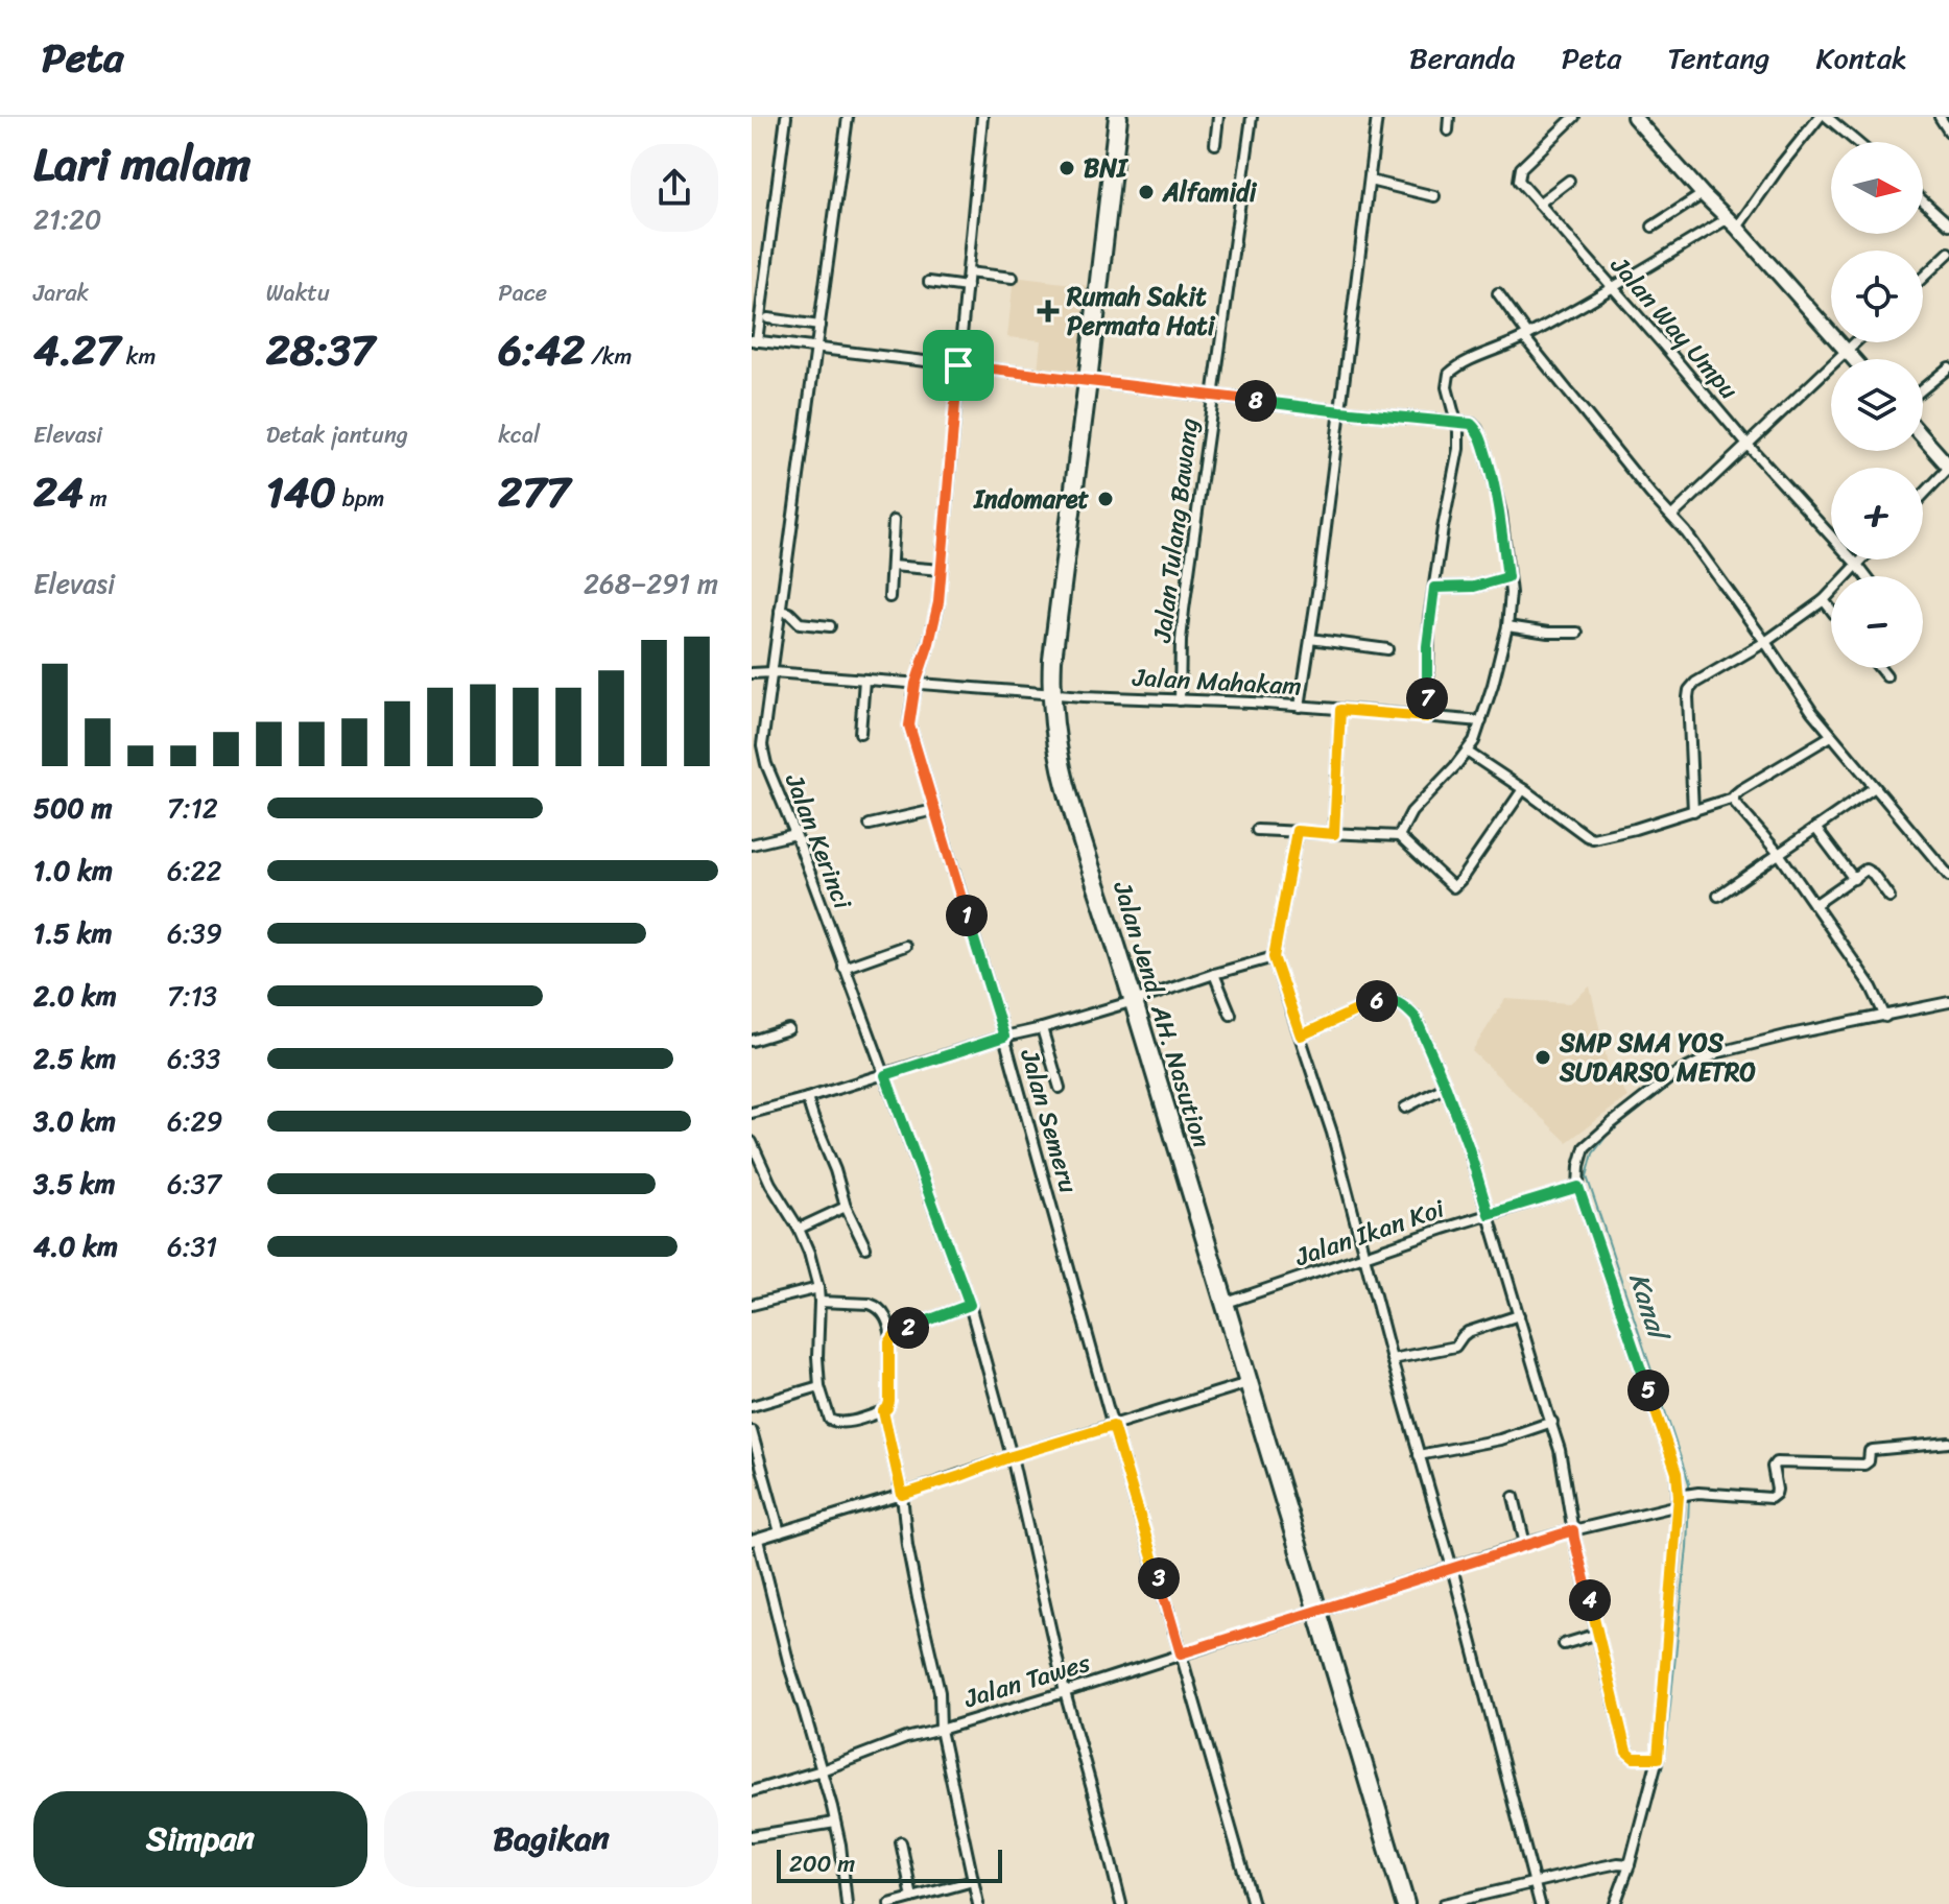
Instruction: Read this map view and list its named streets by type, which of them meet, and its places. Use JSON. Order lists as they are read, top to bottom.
{
  "streets": {
    "highway": ["Jalan Jend. AH. Nasution"],
    "street": [
      "Jalan Way Umpu",
      "Jalan Tulang Bawang",
      "Jalan Mahakam",
      "Jalan Kerinci",
      "Jalan Semeru",
      "Jalan Ikan Koi",
      "Jalan Tawes"
    ]
  },
  "crossings": [
    ["Jalan Tulang Bawang", "Jalan Mahakam"],
    ["Jalan Mahakam", "Jalan Kerinci"],
    ["Jalan Mahakam", "Jalan Jend. AH. Nasution"],
    ["Jalan Mahakam", "Jalan Semeru"],
    ["Jalan Kerinci", "Jalan Tawes"],
    ["Jalan Jend. AH. Nasution", "Jalan Ikan Koi"],
    ["Jalan Jend. AH. Nasution", "Jalan Tawes"],
    ["Jalan Semeru", "Jalan Tawes"]
  ],
  "water": ["Kanal"],
  "places": {
    "other": [
      "BNI",
      "Alfamidi",
      "Indomaret",
      "SMP SMA YOS SUDARSO METRO"
    ],
    "health": ["Rumah Sakit Permata Hati"]
  },
  "scale_bar": "200 m",
  "north": "right",
  "page": {
    "header": "Peta",
    "nav": [
      "Beranda",
      "Peta",
      "Tentang",
      "Kontak"
    ],
    "heading": ["Lari malam", "21:20"],
    "map_buttons": ["+", "−"],
    "stats": [
      ["Jarak", "4.27 km"],
      ["Waktu", "28:37"],
      ["Pace", "6:42 /km"],
      ["Elevasi", "24 m"],
      ["Detak jantung", "140 bpm"],
      ["kcal", "277"]
    ],
    "pins": [
      "8",
      "7",
      "1",
      "6",
      "2",
      "5",
      "3",
      "4"
    ],
    "chart": ["Elevasi", "268–291 m"],
    "list": [
      {
        "name": "500 m",
        "note": "7:12"
      },
      {
        "name": "1.0 km",
        "note": "6:22"
      },
      {
        "name": "1.5 km",
        "note": "6:39"
      },
      {
        "name": "2.0 km",
        "note": "7:13"
      },
      {
        "name": "2.5 km",
        "note": "6:33"
      },
      {
        "name": "3.0 km",
        "note": "6:29"
      },
      {
        "name": "3.5 km",
        "note": "6:37"
      },
      {
        "name": "4.0 km",
        "note": "6:31"
      }
    ],
    "buttons": ["Simpan", "Bagikan"],
    "scale": "200 m"
  }
}
